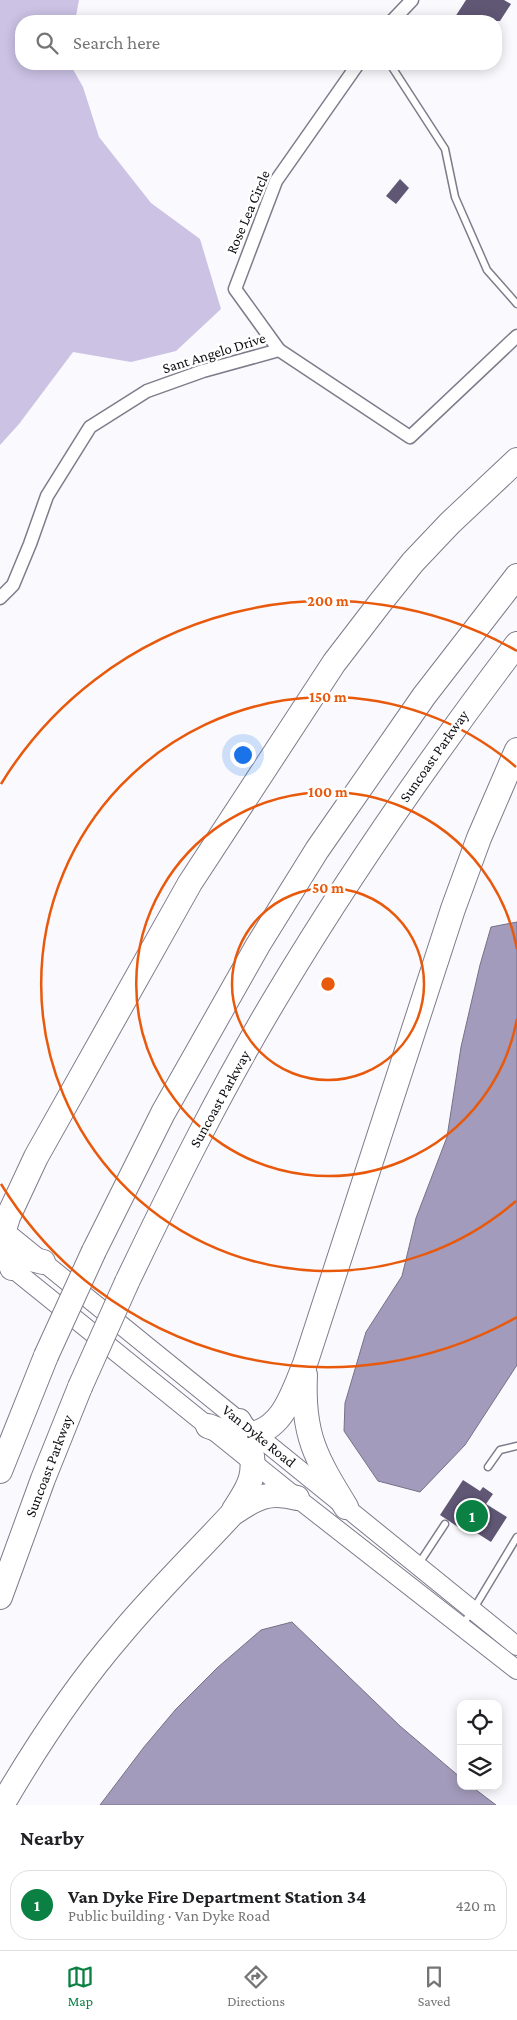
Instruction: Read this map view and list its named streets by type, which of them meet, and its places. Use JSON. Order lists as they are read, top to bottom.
{
  "streets": {
    "highway": ["Suncoast Parkway"],
    "main road": ["Van Dyke Road"],
    "street": ["Rose Lea Circle", "Sant Angelo Drive"]
  },
  "crossings": [
    ["Rose Lea Circle", "Sant Angelo Drive"]
  ],
  "page": {
    "search": "Search here",
    "pins": "1",
    "heading": "Nearby",
    "list": [
      {
        "mark": "1",
        "name": "Van Dyke Fire Department Station 34",
        "note": "Public building · Van Dyke Road",
        "value": "420 m"
      }
    ],
    "nav": ["Map", "Directions", "Saved"]
  },
  "rings": [
    "200 m",
    "150 m",
    "100 m",
    "50 m"
  ]
}
